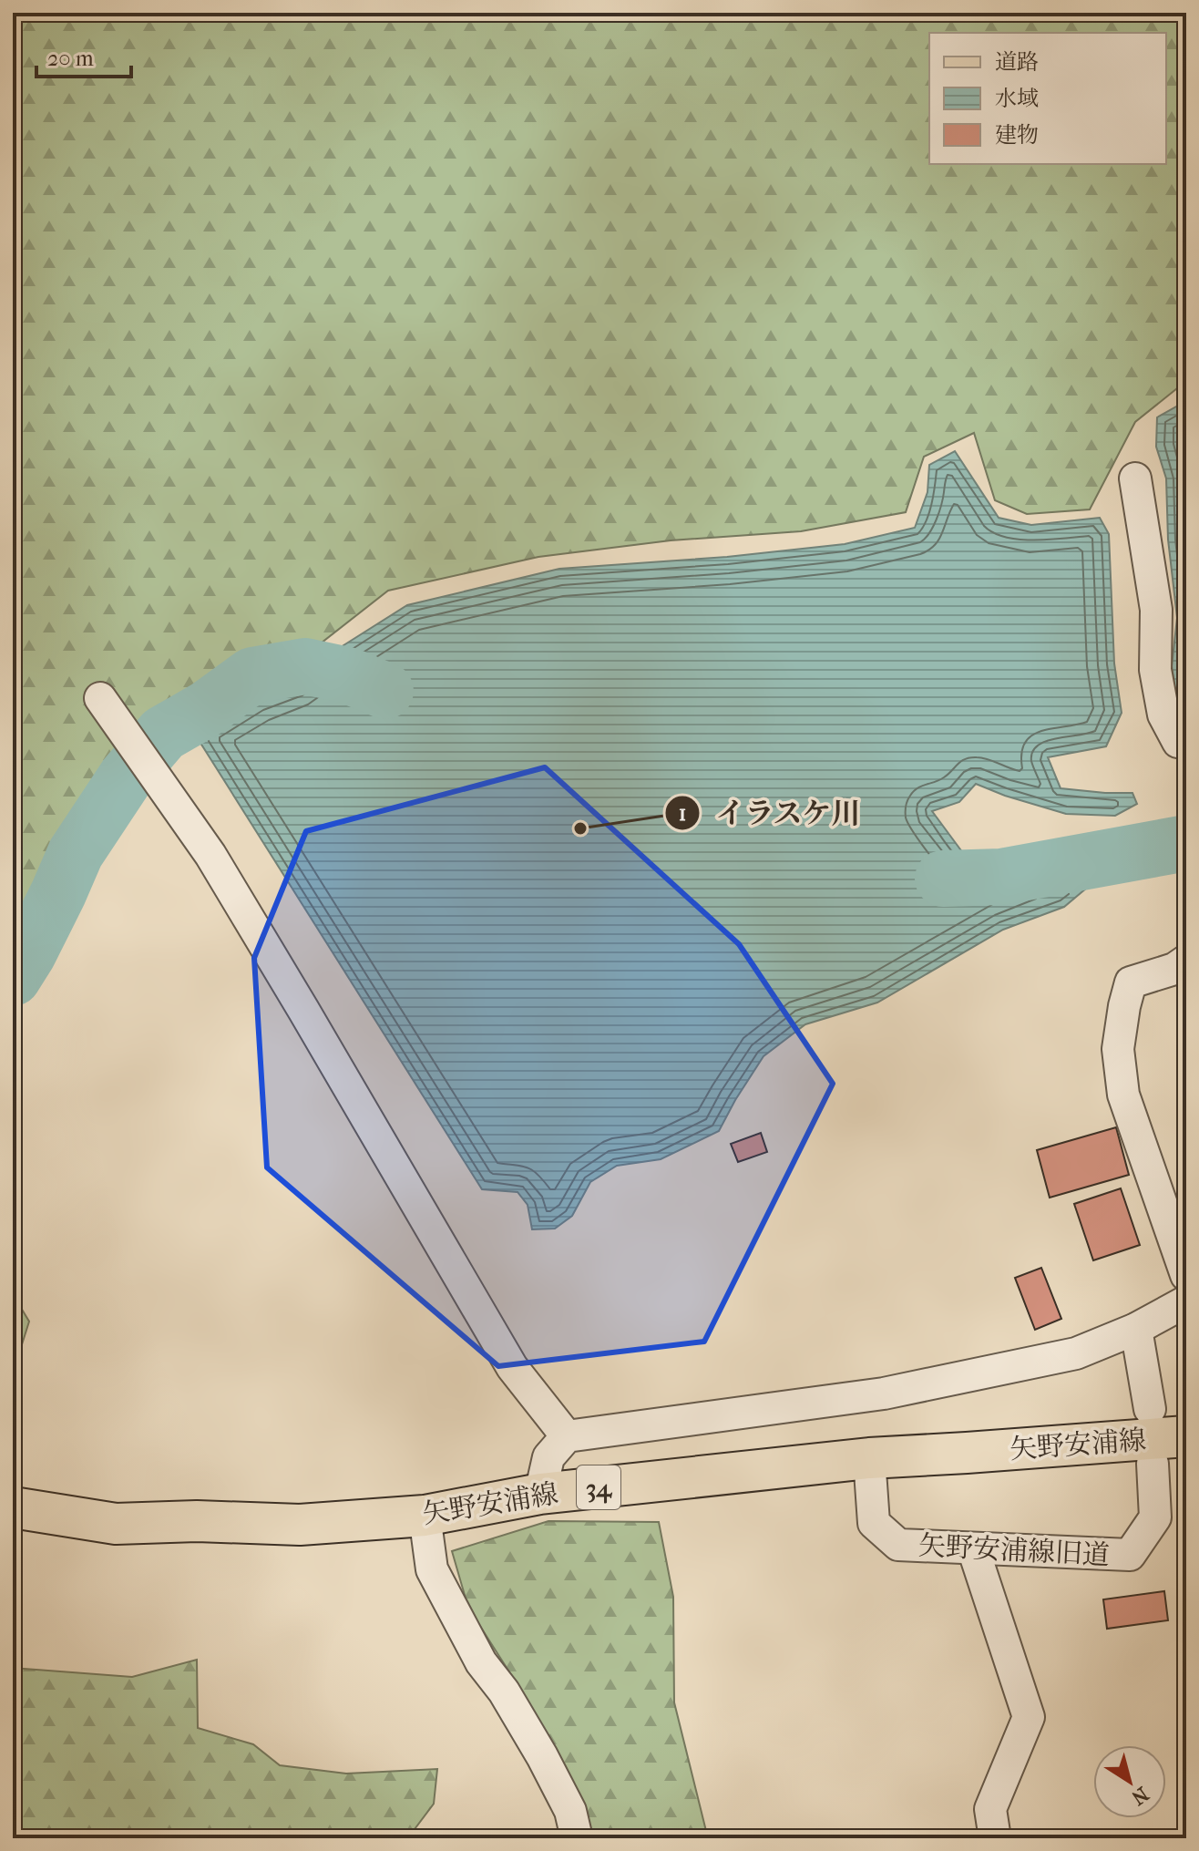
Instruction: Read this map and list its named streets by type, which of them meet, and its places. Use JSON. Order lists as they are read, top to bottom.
{
  "streets": {
    "main road": ["矢野安浦線", "34"],
    "street": ["矢野安浦線旧道"]
  },
  "crossings": [
    ["矢野安浦線", "矢野安浦線旧道"]
  ],
  "places": ["イラスケ川"],
  "legend": ["道路", "水域", "建物"],
  "scale_bar": "20 m",
  "north": "bottom right"
}
